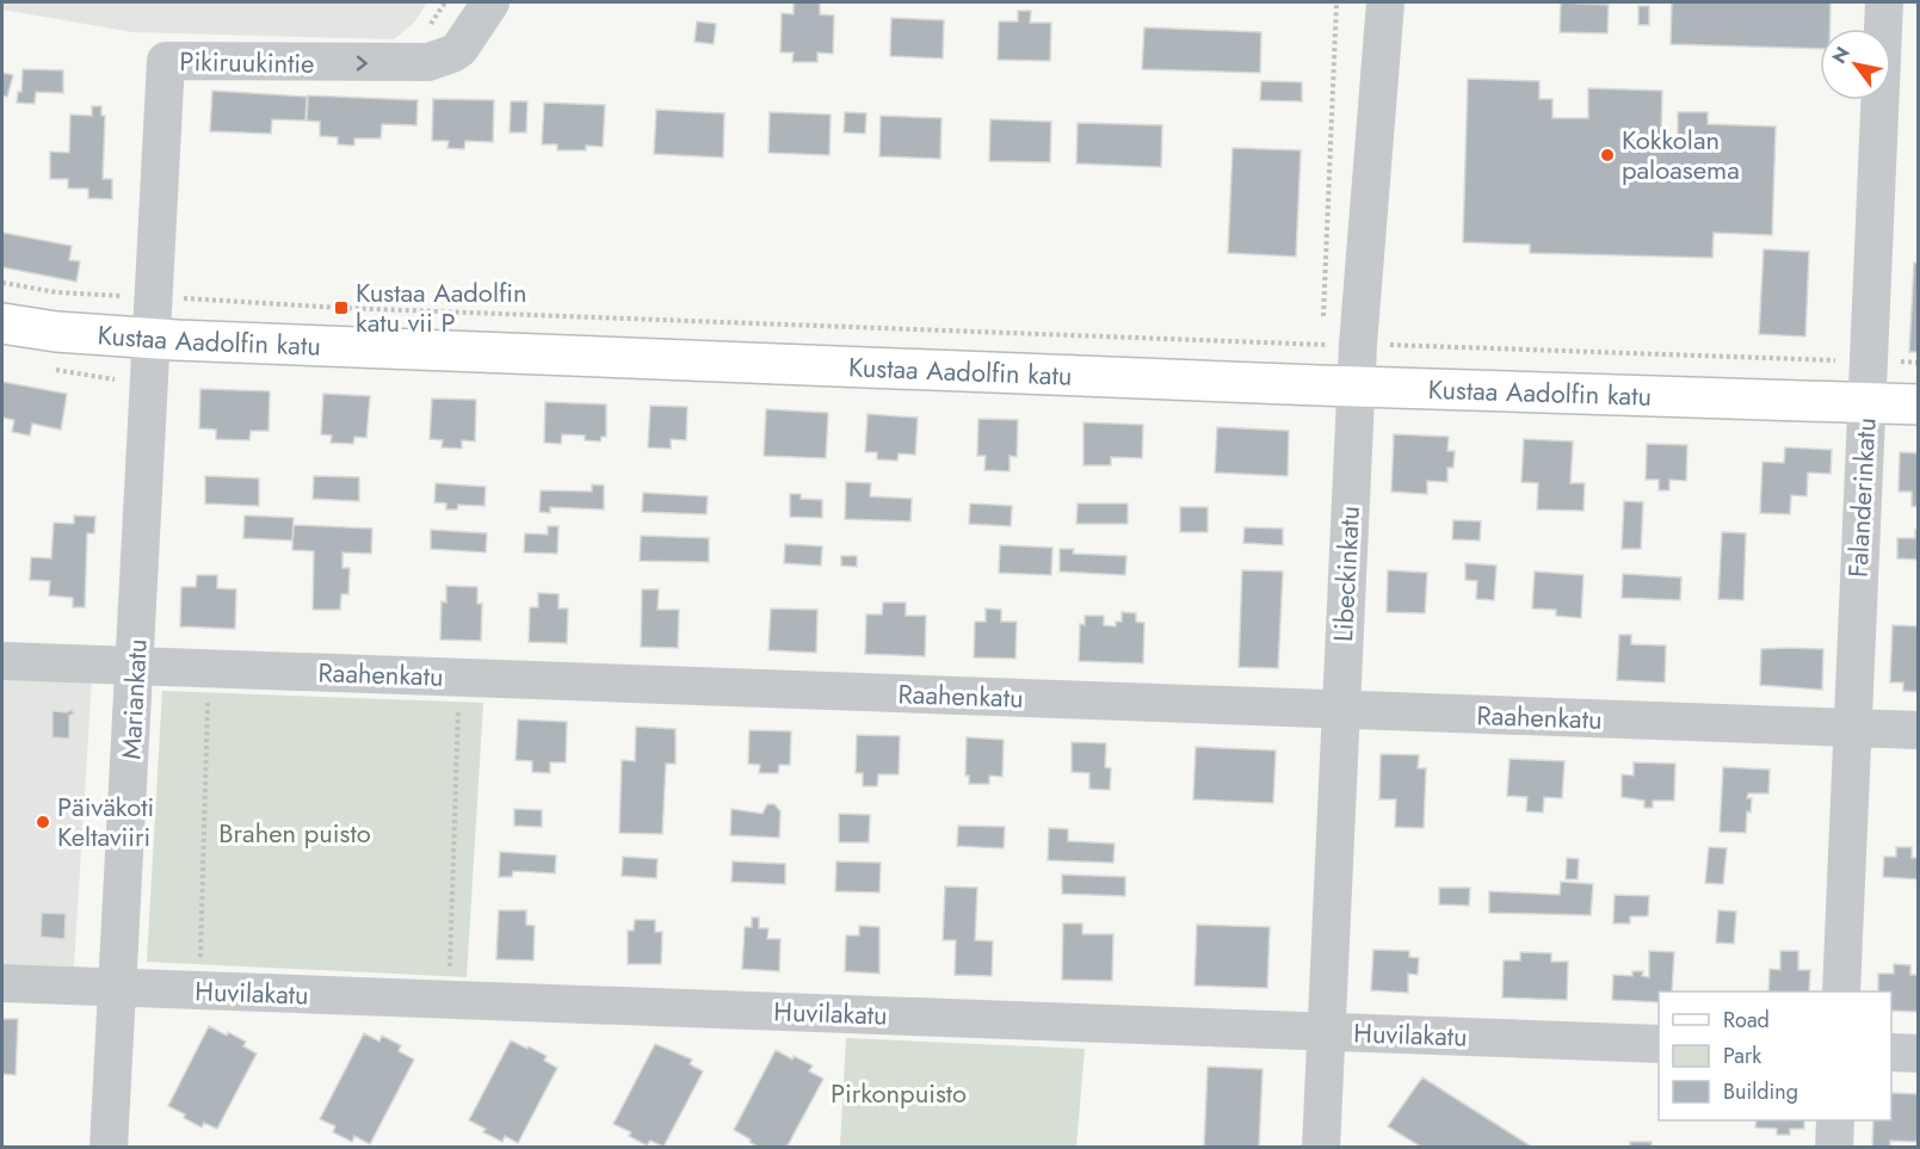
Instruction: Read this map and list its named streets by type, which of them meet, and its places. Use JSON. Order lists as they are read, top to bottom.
{
  "streets": {
    "main road": ["Kustaa Aadolfin katu"],
    "street": [
      "Pikiruukintie",
      "Falanderinkatu",
      "Libeckinkatu",
      "Raahenkatu",
      "Mariankatu",
      "Huvilakatu"
    ]
  },
  "crossings": [
    ["Pikiruukintie", "Kustaa Aadolfin katu"],
    ["Pikiruukintie", "Mariankatu"],
    ["Kustaa Aadolfin katu", "Falanderinkatu"],
    ["Kustaa Aadolfin katu", "Libeckinkatu"],
    ["Kustaa Aadolfin katu", "Mariankatu"],
    ["Falanderinkatu", "Raahenkatu"],
    ["Libeckinkatu", "Raahenkatu"],
    ["Libeckinkatu", "Huvilakatu"],
    ["Raahenkatu", "Mariankatu"],
    ["Mariankatu", "Huvilakatu"]
  ],
  "parks": ["Brahen puisto", "Pirkonpuisto"],
  "places": {
    "other": ["Kokkolan paloasema", "Päiväkoti Keltaviiri"],
    "transit": ["Kustaa Aadolfin katu vii P"]
  },
  "legend": ["Road", "Park", "Building"],
  "north": "top left"
}
